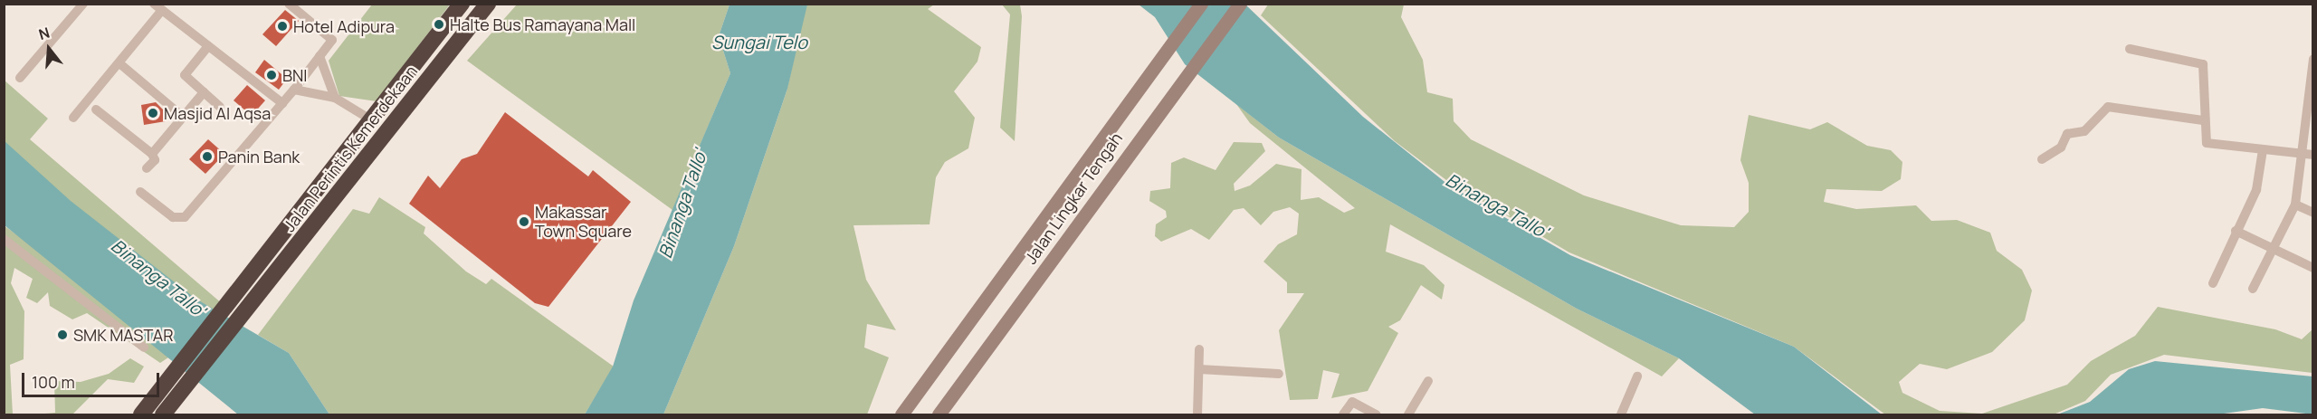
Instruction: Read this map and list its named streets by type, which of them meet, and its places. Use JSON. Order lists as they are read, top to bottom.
{
  "streets": {
    "highway": ["Jalan Perintis Kemerdekaan"],
    "main road": ["Jalan Lingkar Tengah"]
  },
  "water": ["Sungai Telo", "Binanga Tallo'"],
  "places": [
    "Halte Bus Ramayana Mall",
    "Hotel Adipura",
    "BNI",
    "Masjid Al Aqsa",
    "Panin Bank",
    "Makassar Town Square",
    "SMK MASTAR"
  ],
  "scale_bar": "100 m",
  "north": "top"
}
